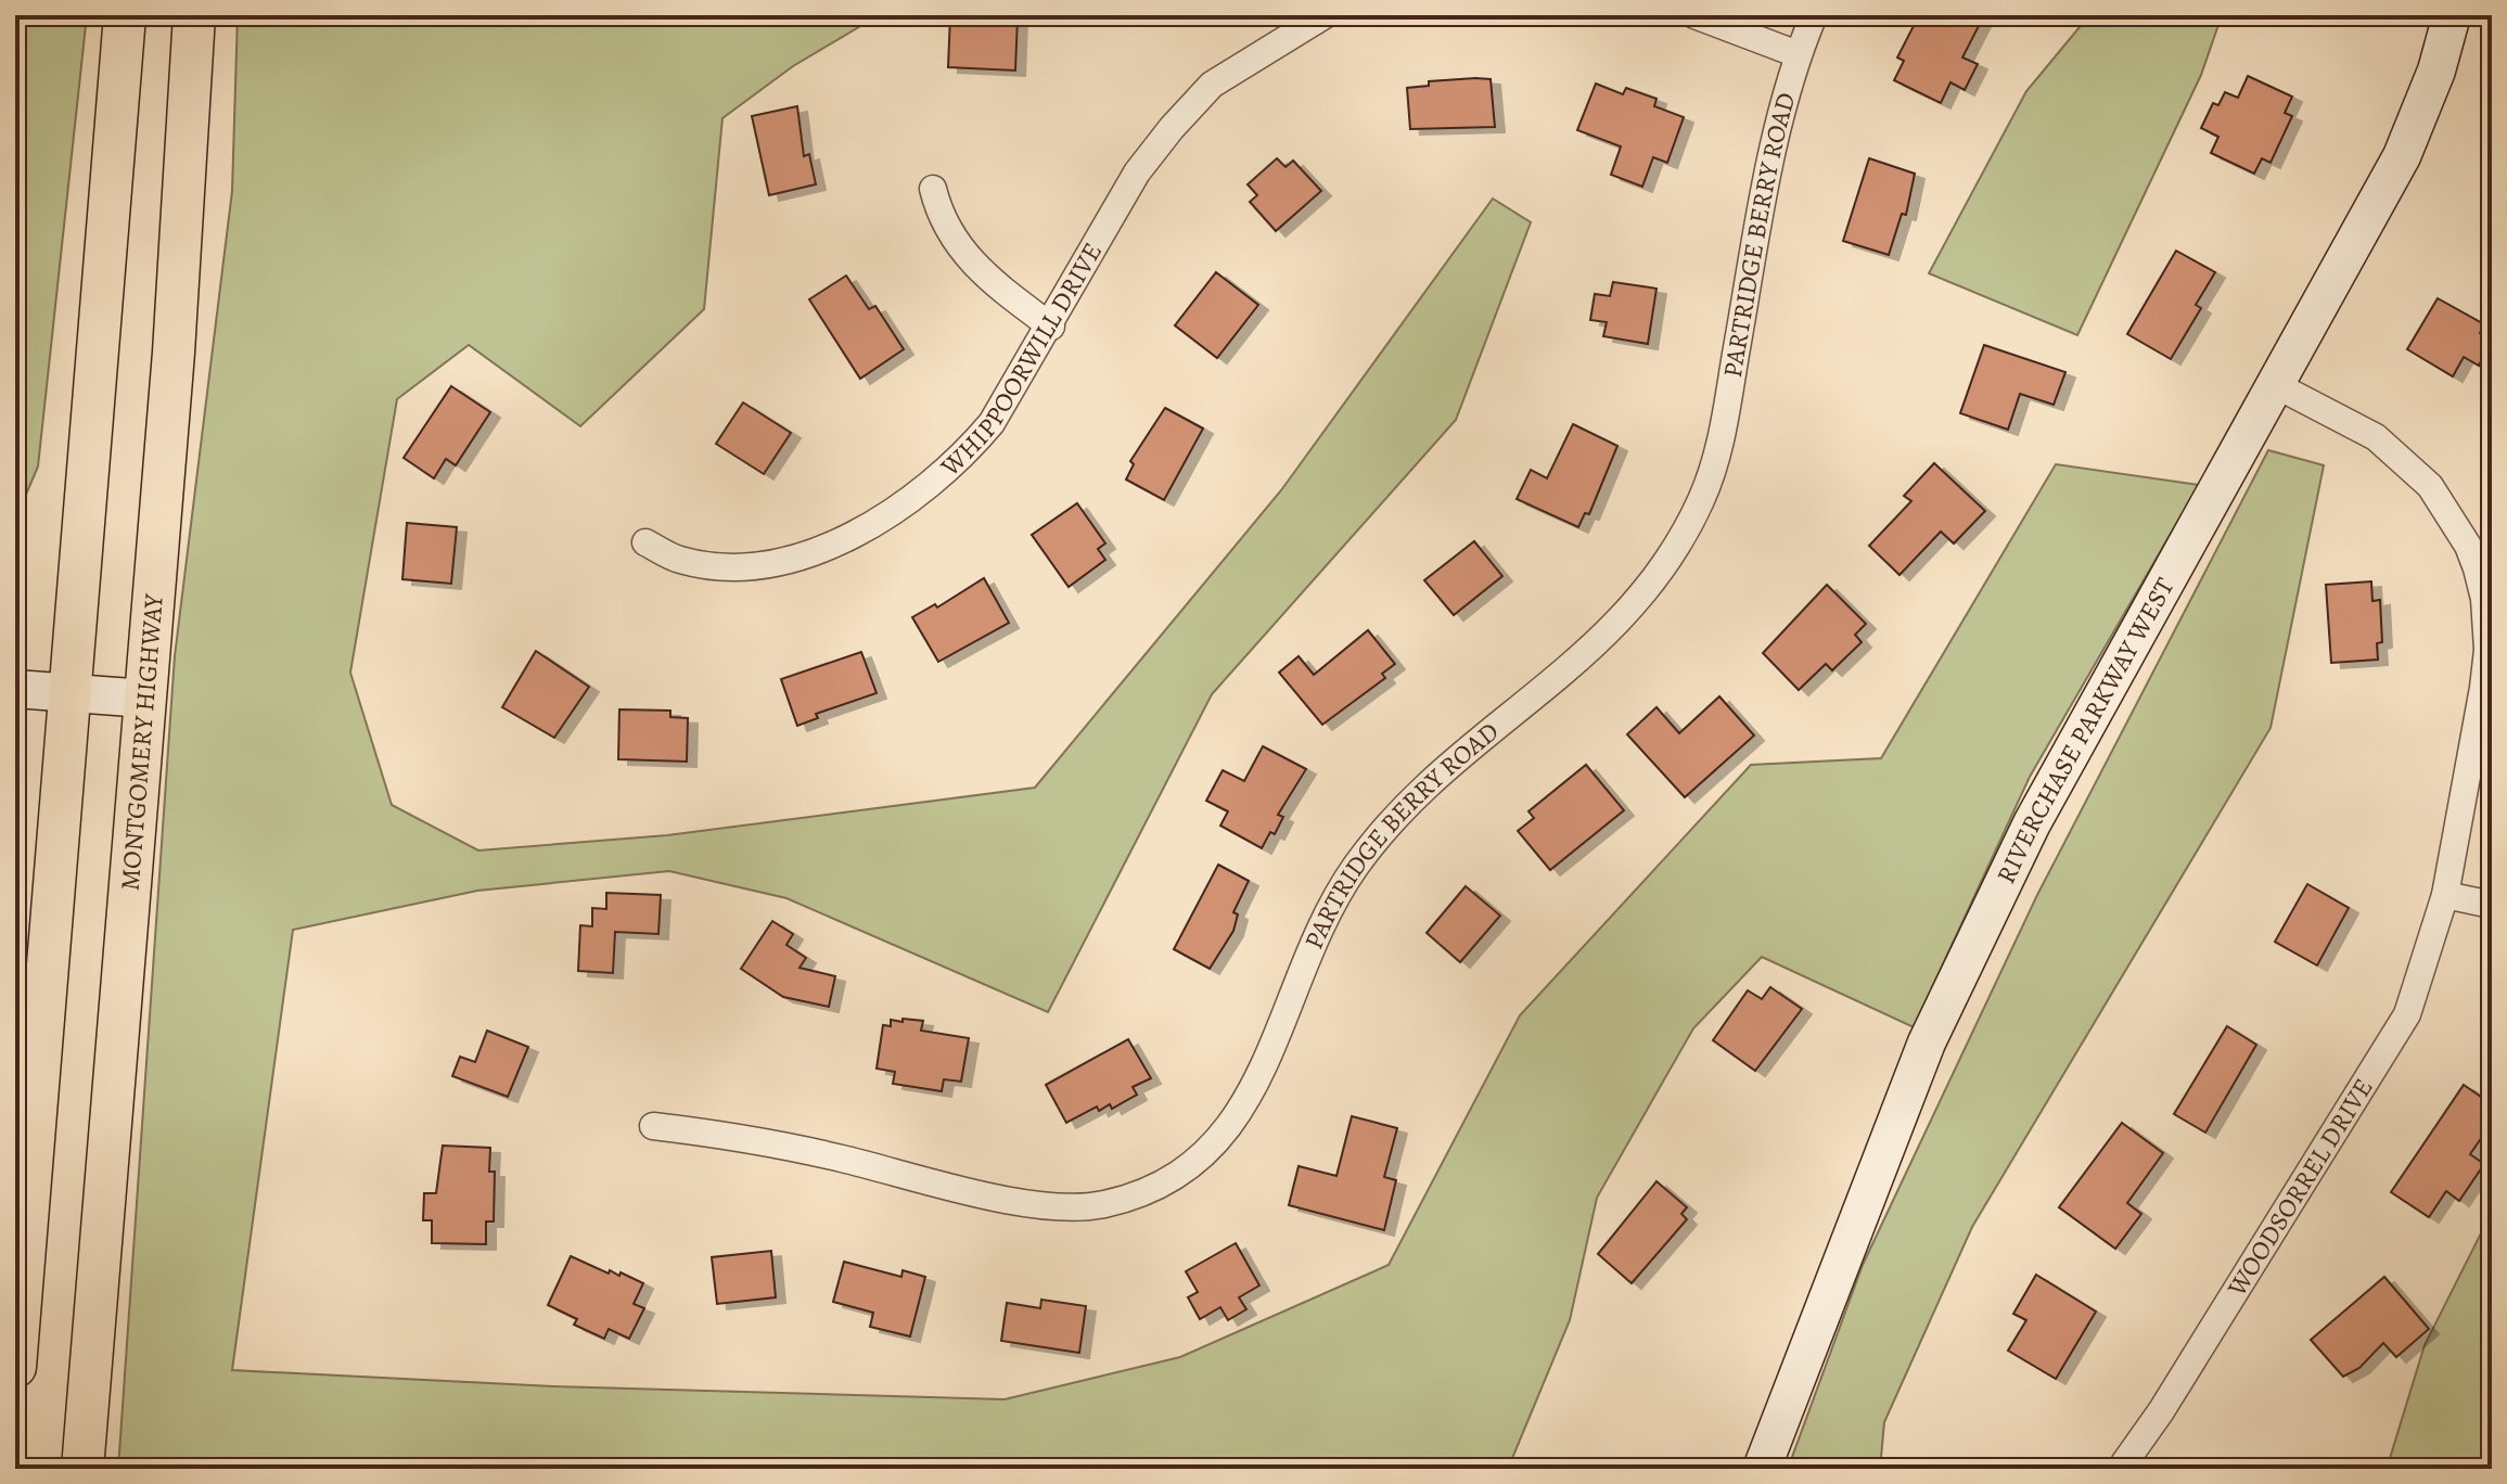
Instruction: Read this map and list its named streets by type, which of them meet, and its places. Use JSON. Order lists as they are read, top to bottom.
{
  "streets": {
    "main road": ["MONTGOMERY HIGHWAY"],
    "street": [
      "PARTRIDGE BERRY ROAD",
      "WHIPPOORWILL DRIVE",
      "RIVERCHASE PARKWAY WEST",
      "WOODSORREL DRIVE"
    ]
  },
  "crossings": [
    ["RIVERCHASE PARKWAY WEST", "WOODSORREL DRIVE"]
  ]
}
